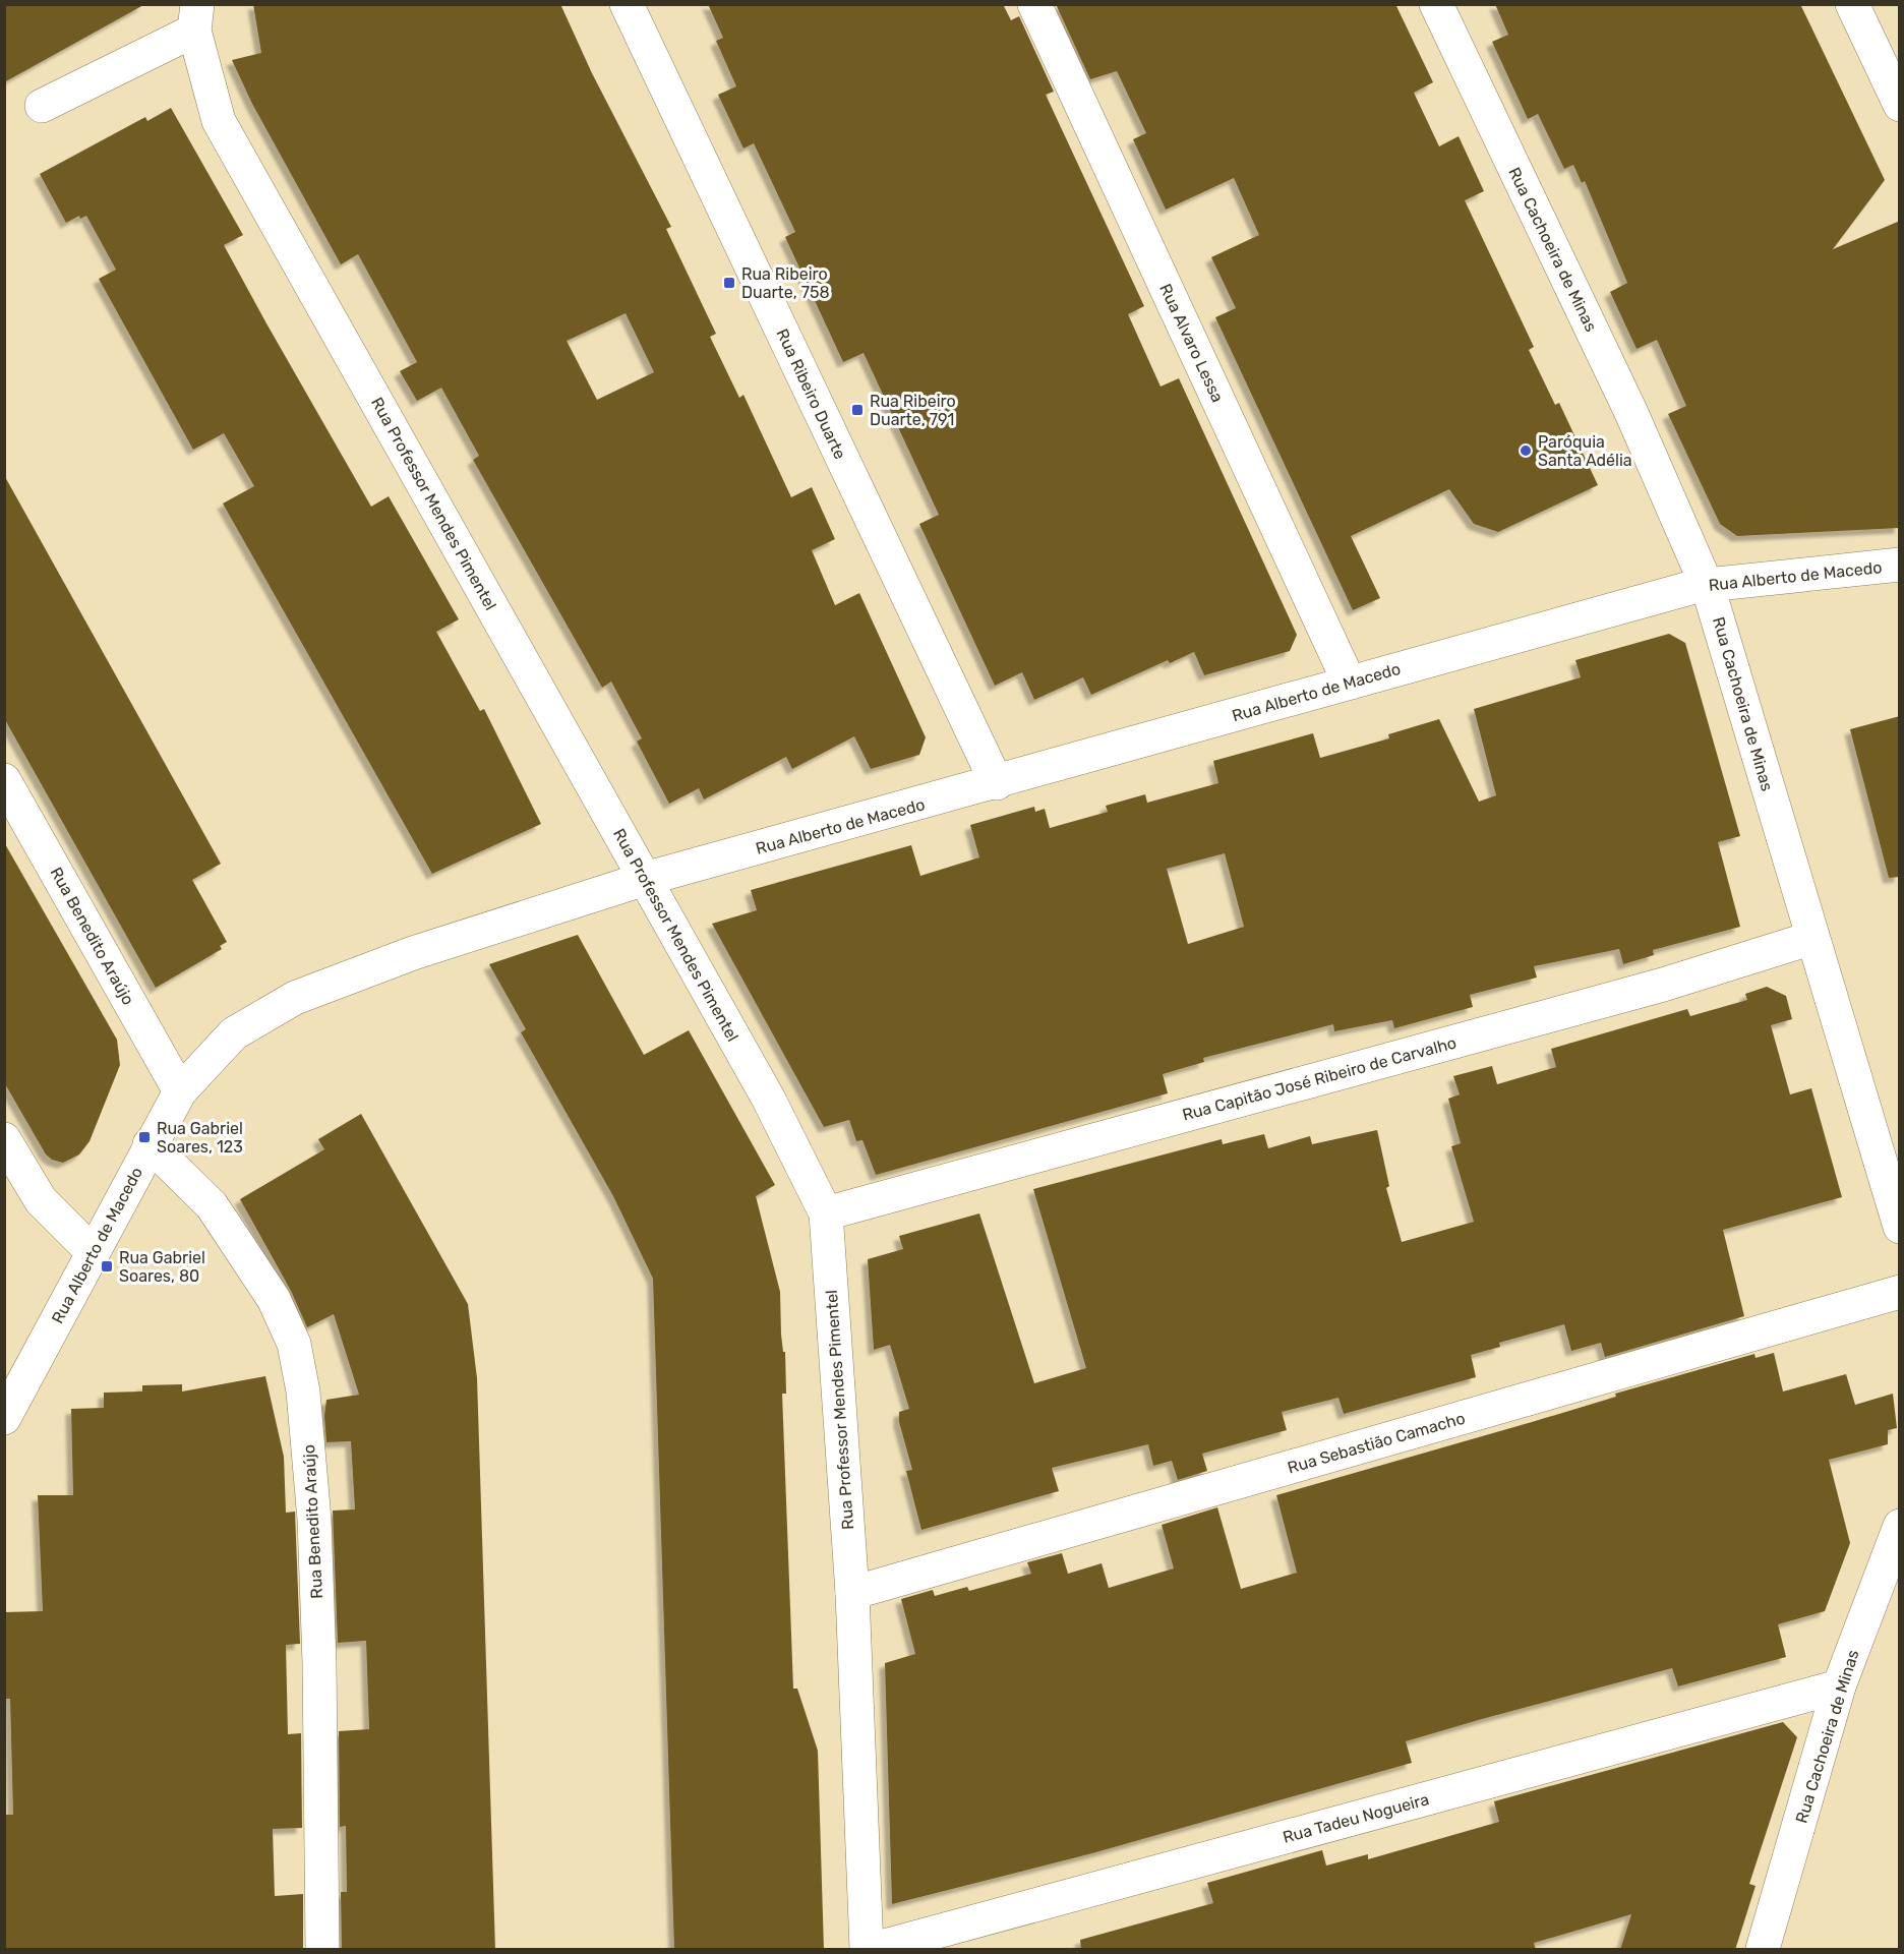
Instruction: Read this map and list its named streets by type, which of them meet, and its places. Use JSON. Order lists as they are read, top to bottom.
{
  "streets": {
    "street": [
      "Rua Cachoeira de Minas",
      "Rua Alvaro Lessa",
      "Rua Ribeiro Duarte",
      "Rua Professor Mendes Pimentel",
      "Rua Alberto de Macedo",
      "Rua Benedito Araújo",
      "Rua Capitão José Ribeiro de Carvalho",
      "Rua Sebastião Camacho",
      "Rua Tadeu Nogueira"
    ]
  },
  "crossings": [
    ["Rua Cachoeira de Minas", "Rua Alberto de Macedo"],
    ["Rua Cachoeira de Minas", "Rua Capitão José Ribeiro de Carvalho"],
    ["Rua Cachoeira de Minas", "Rua Tadeu Nogueira"],
    ["Rua Alvaro Lessa", "Rua Alberto de Macedo"],
    ["Rua Ribeiro Duarte", "Rua Alberto de Macedo"],
    ["Rua Professor Mendes Pimentel", "Rua Alberto de Macedo"],
    ["Rua Professor Mendes Pimentel", "Rua Capitão José Ribeiro de Carvalho"],
    ["Rua Professor Mendes Pimentel", "Rua Sebastião Camacho"],
    ["Rua Alberto de Macedo", "Rua Benedito Araújo"]
  ],
  "places": {
    "transit": [
      "Rua Ribeiro Duarte, 758",
      "Rua Ribeiro Duarte, 791",
      "Rua Gabriel Soares, 123",
      "Rua Gabriel Soares, 80"
    ],
    "other": ["Paróquia Santa Adélia"]
  }
}
